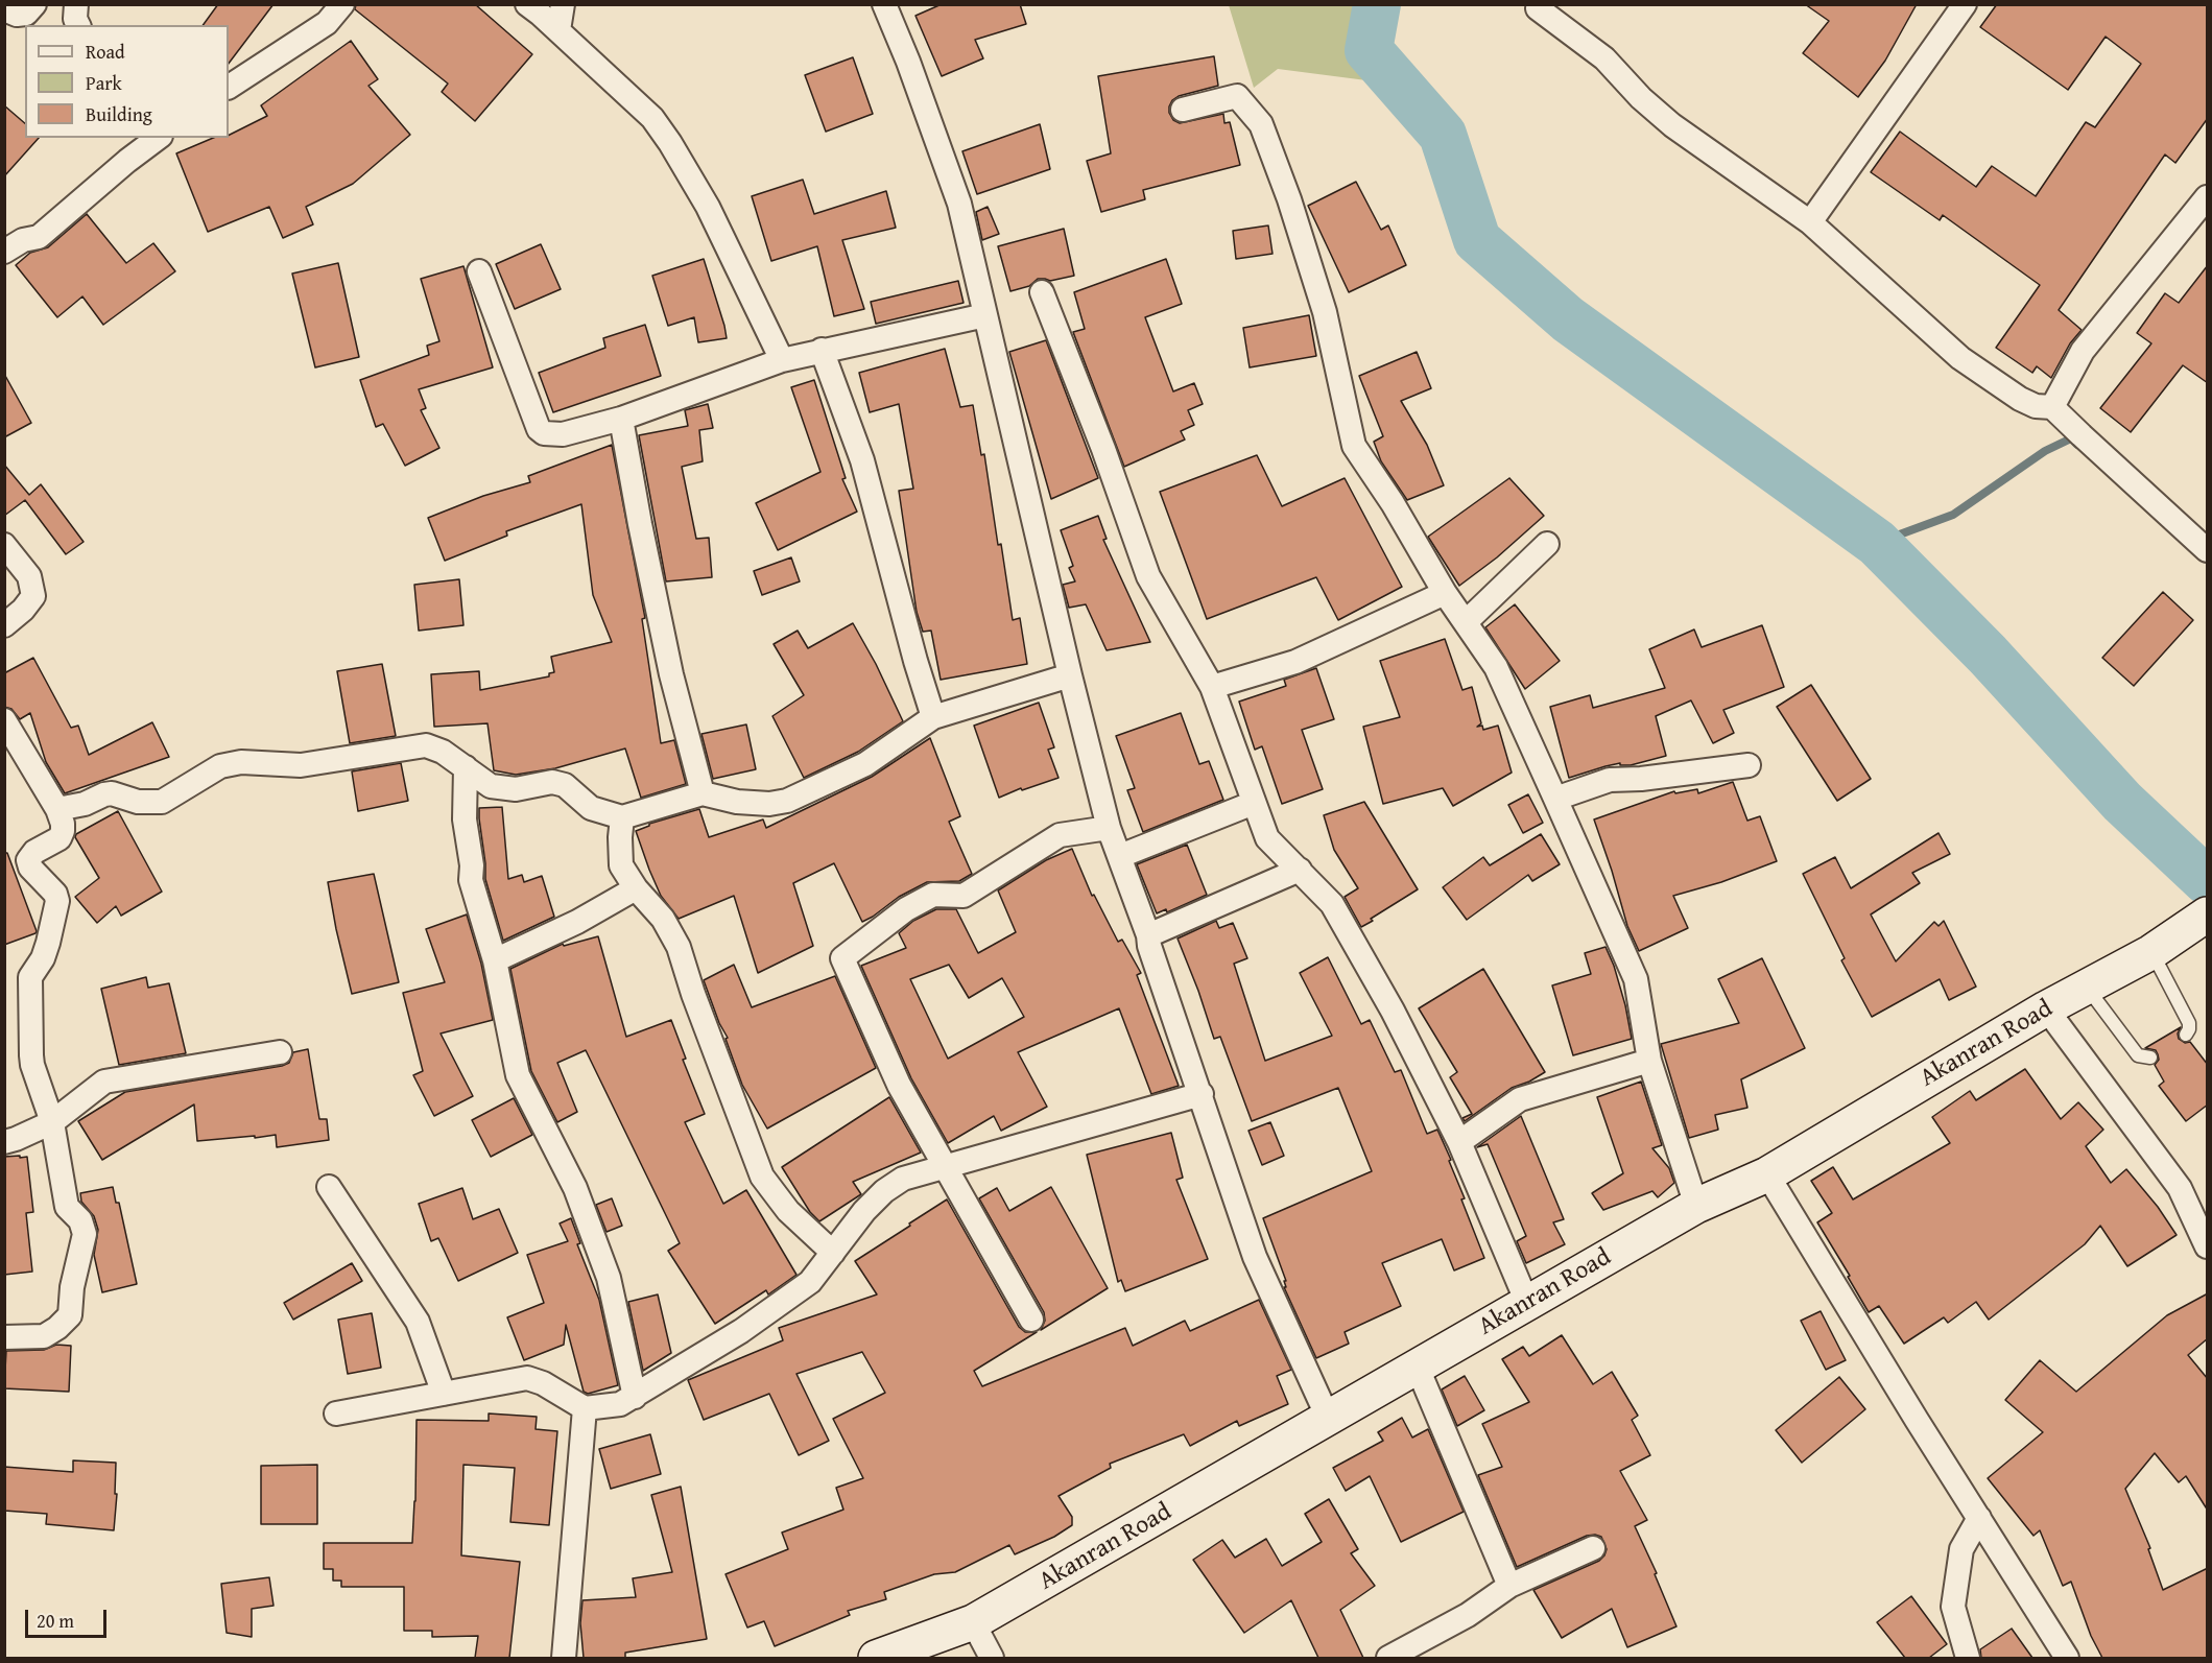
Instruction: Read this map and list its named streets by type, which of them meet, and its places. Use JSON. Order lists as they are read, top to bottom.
{
  "streets": {
    "main road": ["Akanran Road"]
  },
  "legend": ["Road", "Park", "Building"],
  "scale_bar": "20 m"
}
